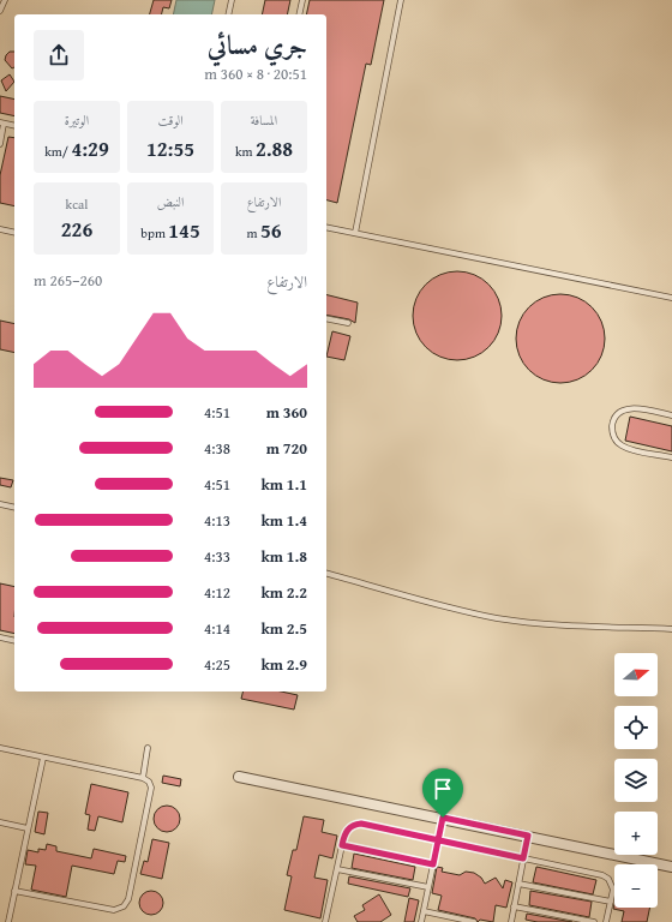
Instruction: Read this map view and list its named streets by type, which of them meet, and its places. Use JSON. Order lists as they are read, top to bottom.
{
  "north": "right",
  "page": {
    "heading": ["جري مسائي", "20:51 · 8 × 360 m"],
    "stats": [
      ["المسافة", "2.88 km"],
      ["الوقت", "12:55"],
      ["الوتيرة", "4:29 /km"],
      ["الارتفاع", "56 m"],
      ["النبض", "145 bpm"],
      ["kcal", "226"]
    ],
    "chart": ["الارتفاع", "260–265 m"],
    "list": [
      {
        "name": "360 m",
        "note": "4:51"
      },
      {
        "name": "720 m",
        "note": "4:38"
      },
      {
        "name": "1.1 km",
        "note": "4:51"
      },
      {
        "name": "1.4 km",
        "note": "4:13"
      },
      {
        "name": "1.8 km",
        "note": "4:33"
      },
      {
        "name": "2.2 km",
        "note": "4:12"
      },
      {
        "name": "2.5 km",
        "note": "4:14"
      },
      {
        "name": "2.9 km",
        "note": "4:25"
      }
    ],
    "map_buttons": ["+", "−"]
  }
}
